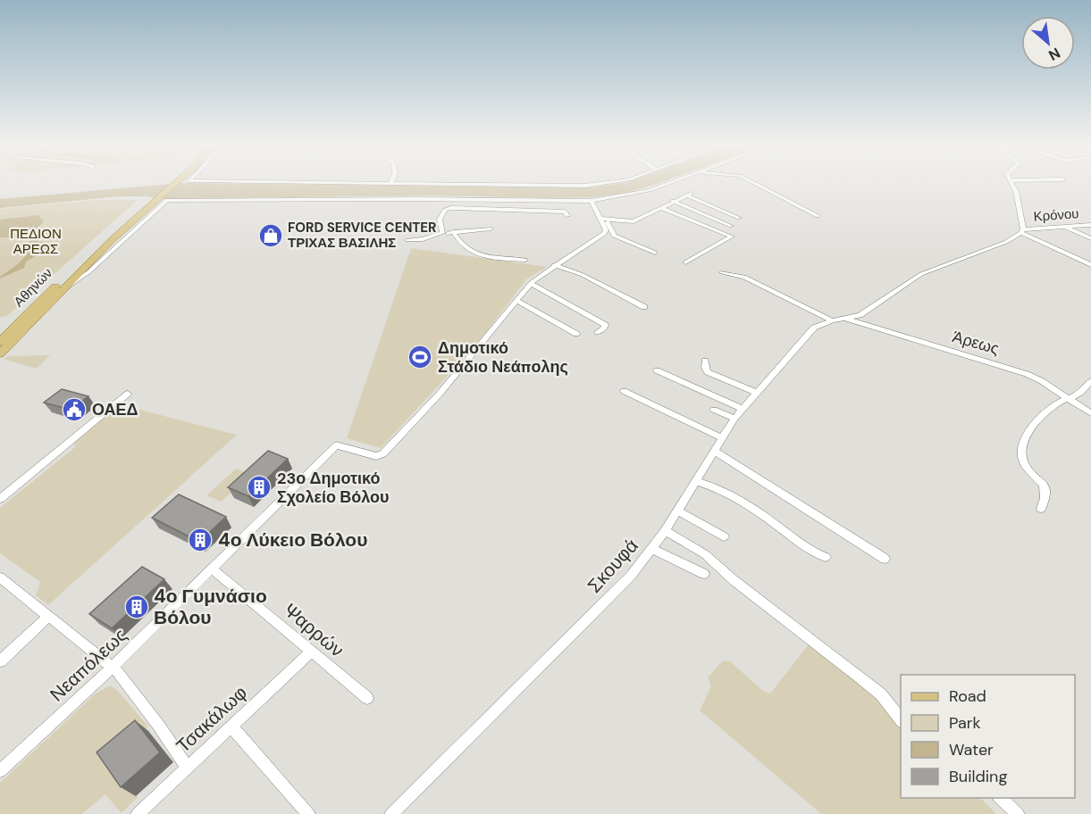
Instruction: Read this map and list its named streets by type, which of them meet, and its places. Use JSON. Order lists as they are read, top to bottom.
{
  "streets": {
    "main road": ["Αθηνών"],
    "street": [
      "Κρόνου",
      "Άρεως",
      "Σκουφά",
      "Ψαρρών",
      "Νεαπόλεως",
      "Τσακάλωφ"
    ]
  },
  "crossings": [
    ["Ψαρρών", "Νεαπόλεως"],
    ["Ψαρρών", "Τσακάλωφ"]
  ],
  "parks": ["ΠΕΔΙΟΝ ΑΡΕΩΣ"],
  "places": {
    "shop": ["FORD SERVICE CENTER ΤΡΙΧΑΣ ΒΑΣΙΛΗΣ"],
    "sports": ["Δημοτικό Στάδιο Νεάπολης"],
    "public building": ["ΟΑΕΔ"],
    "building": ["23ο Δημοτικό Σχολείο Βόλου", "4ο Λύκειο Βόλου", "4ο Γυμνάσιο Βόλου"]
  },
  "legend": [
    "Road",
    "Park",
    "Water",
    "Building"
  ],
  "north": "bottom right"
}
